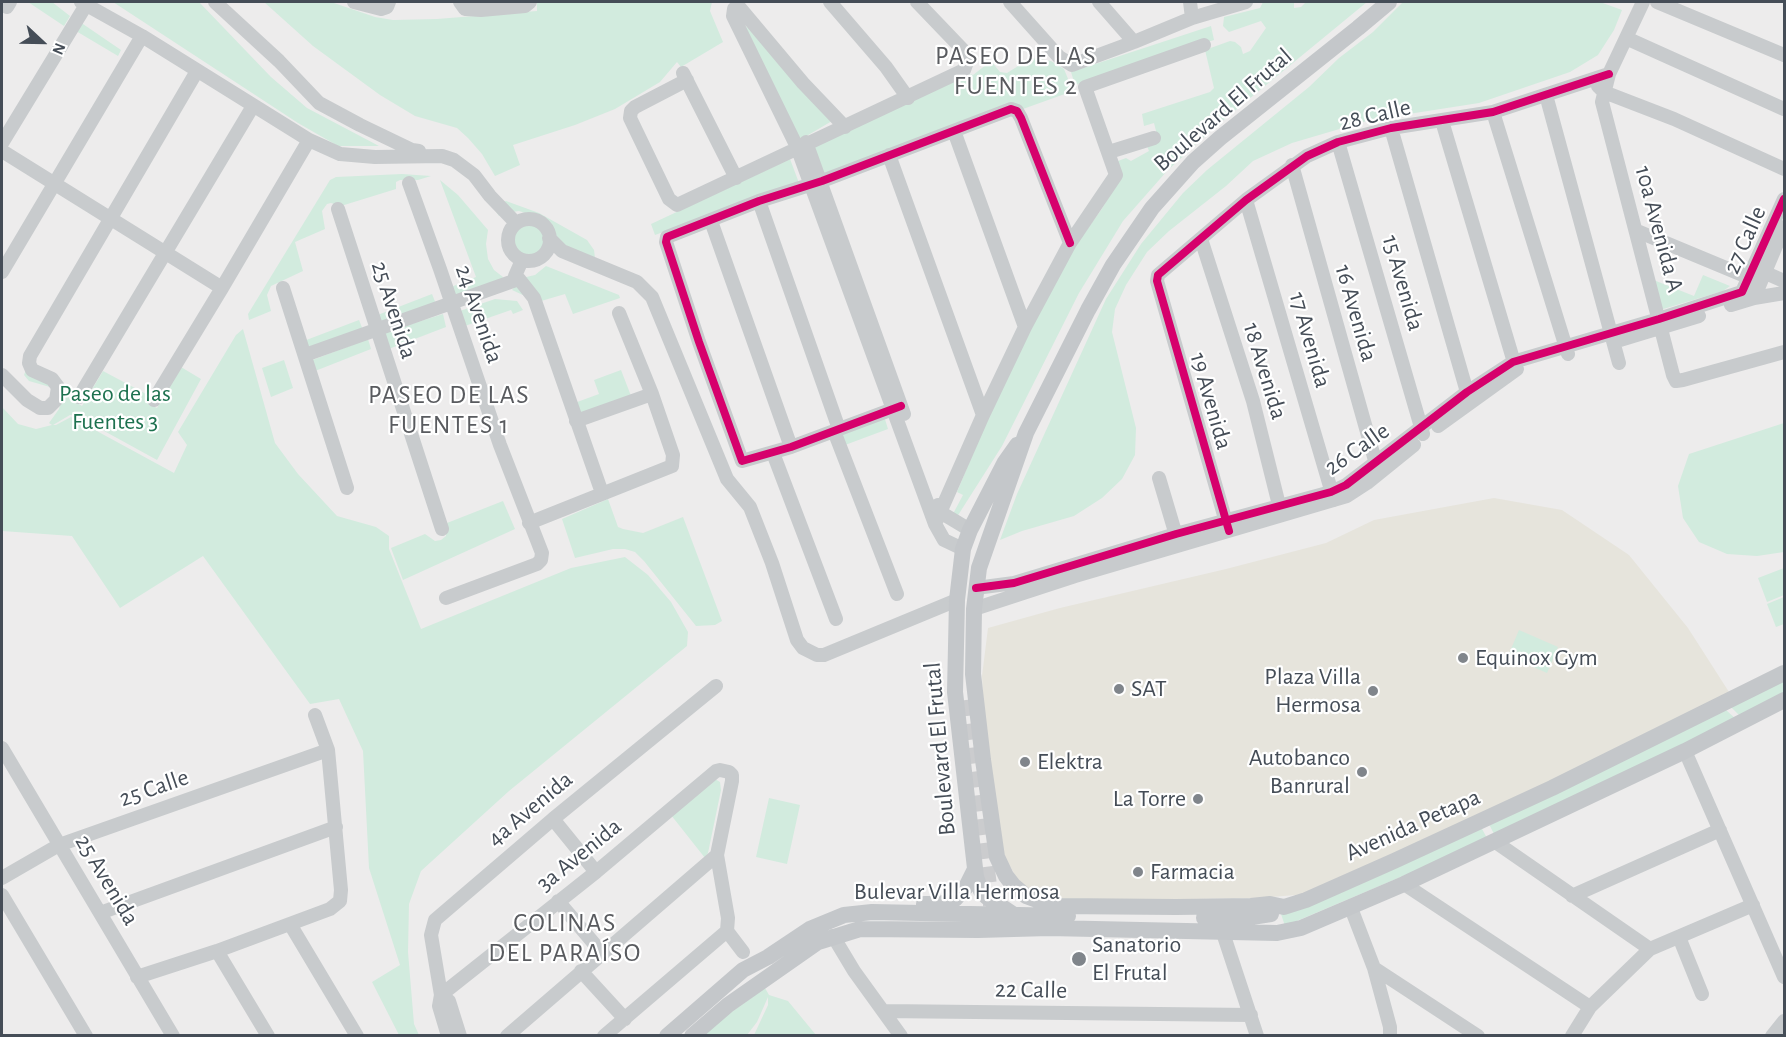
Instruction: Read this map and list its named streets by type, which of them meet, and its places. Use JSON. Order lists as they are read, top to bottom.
{
  "streets": {
    "main road": ["Boulevard El Frutal", "Avenida Petapa", "Bulevar Villa Hermosa"],
    "street": [
      "28 Calle",
      "10a Avenida A",
      "27 Calle",
      "15 Avenida",
      "25 Avenida",
      "16 Avenida",
      "24 Avenida",
      "17 Avenida",
      "18 Avenida",
      "19 Avenida",
      "26 Calle",
      "25 Calle",
      "4a Avenida",
      "3a Avenida",
      "22 Calle"
    ]
  },
  "crossings": [
    ["Boulevard El Frutal", "26 Calle"],
    ["Boulevard El Frutal", "Avenida Petapa"],
    ["28 Calle", "15 Avenida"],
    ["28 Calle", "16 Avenida"],
    ["28 Calle", "17 Avenida"],
    ["28 Calle", "18 Avenida"],
    ["28 Calle", "19 Avenida"],
    ["10a Avenida A", "26 Calle"],
    ["27 Calle", "26 Calle"],
    ["15 Avenida", "26 Calle"],
    ["25 Avenida", "25 Calle"],
    ["16 Avenida", "26 Calle"],
    ["17 Avenida", "26 Calle"],
    ["18 Avenida", "26 Calle"],
    ["19 Avenida", "26 Calle"],
    ["4a Avenida", "3a Avenida"],
    ["Avenida Petapa", "Bulevar Villa Hermosa"]
  ],
  "districts": ["PASEO DE LAS FUENTES 2", "PASEO DE LAS FUENTES 1", "COLINAS DEL PARAÍSO"],
  "parks": ["Paseo de las Fuentes 3"],
  "places": [
    "Equinox Gym",
    "SAT",
    "Plaza Villa Hermosa",
    "Elektra",
    "Autobanco Banrural",
    "La Torre",
    "Farmacia",
    "Sanatorio El Frutal"
  ],
  "north": "right"
}
